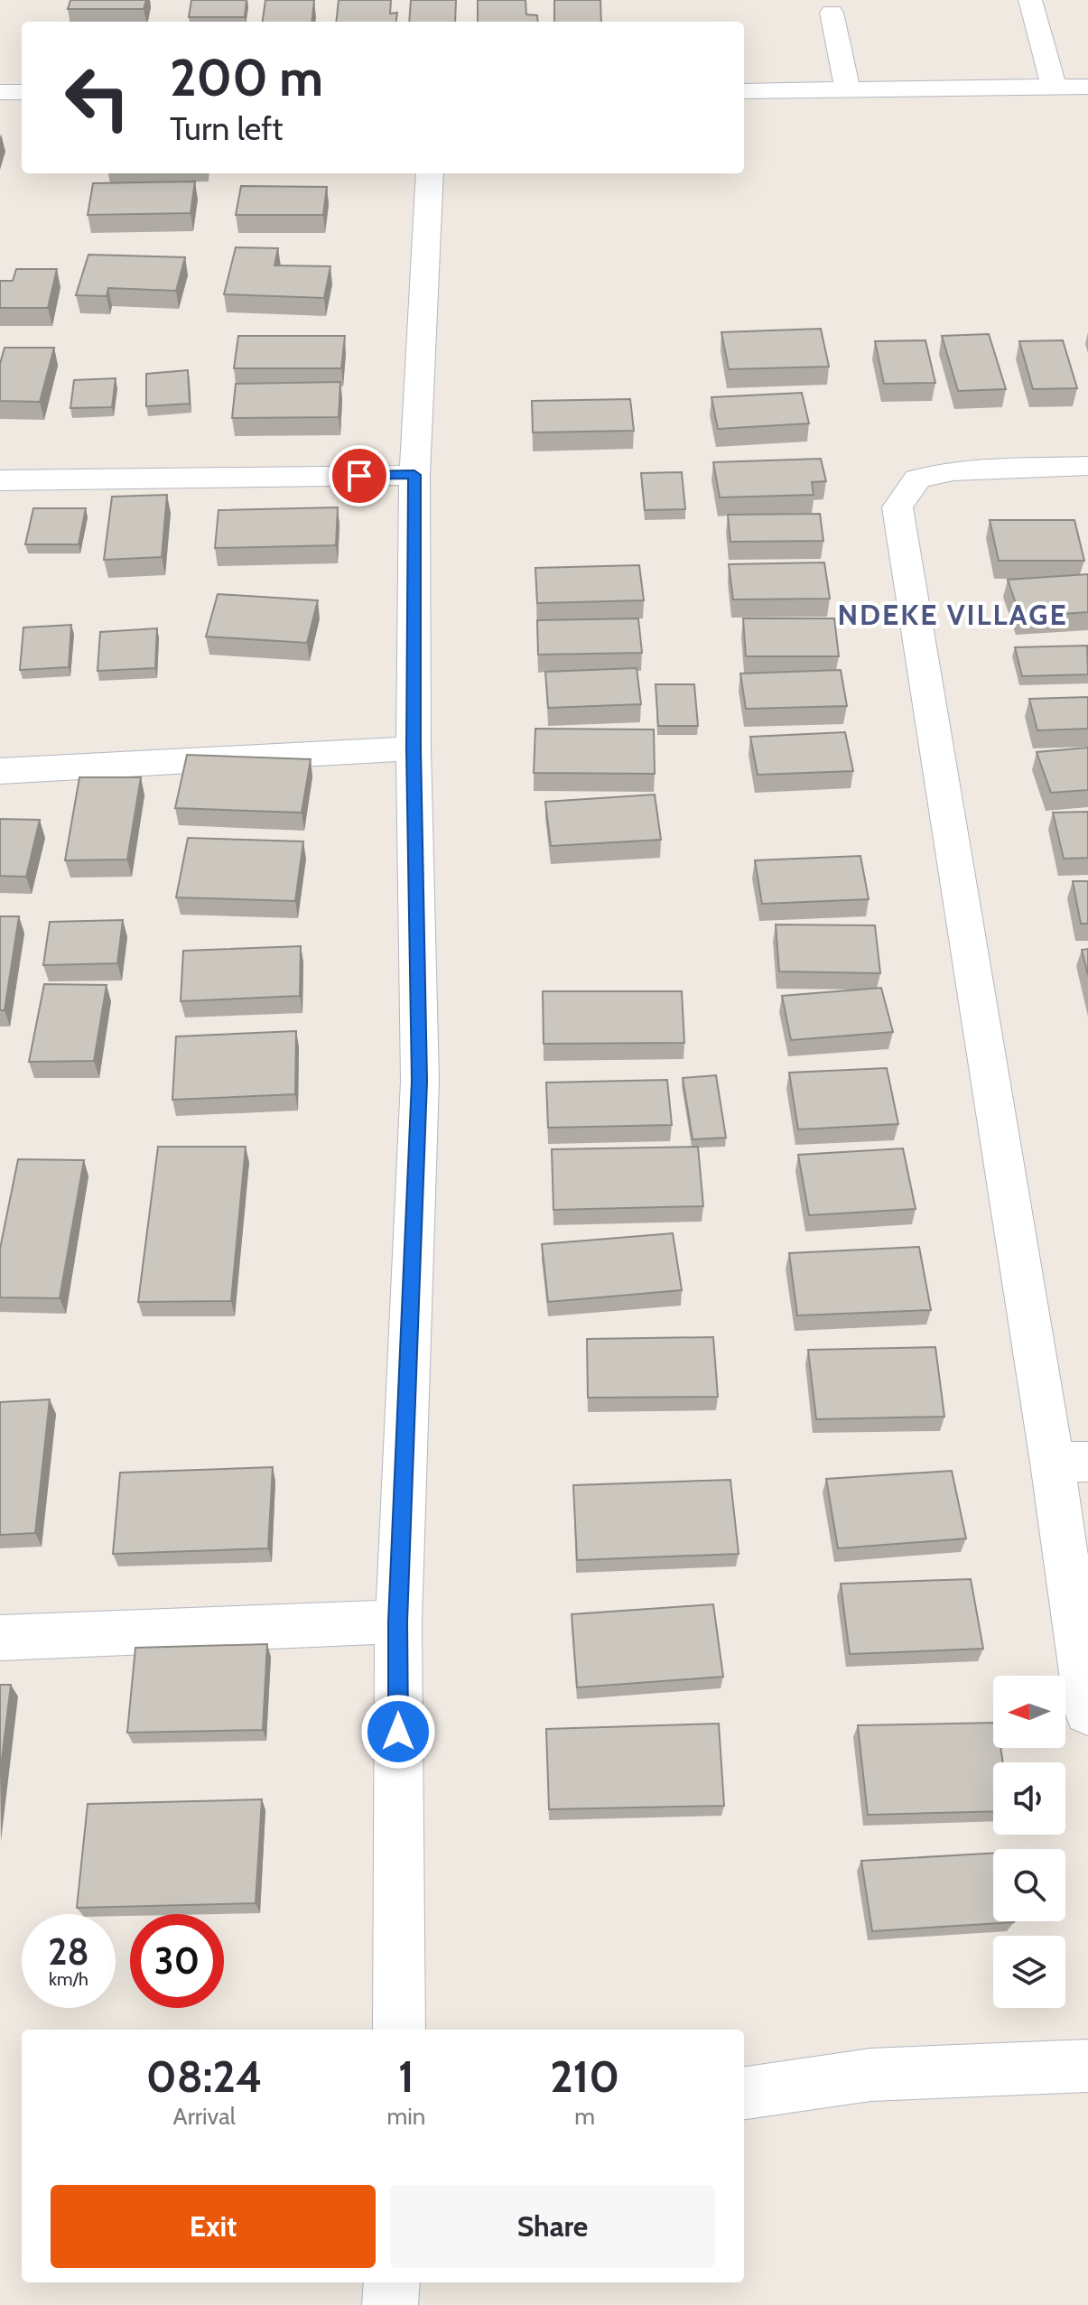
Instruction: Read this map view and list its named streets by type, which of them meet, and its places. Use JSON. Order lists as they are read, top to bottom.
{
  "districts": ["NDEKE VILLAGE"],
  "north": "left",
  "page": {
    "turn": ["200 m", "Turn left"],
    "speed": "28 km/h",
    "limit": "30",
    "eta": [
      "08:24",
      "Arrival",
      "1",
      "min",
      "210",
      "m"
    ],
    "buttons": ["Exit", "Share"]
  }
}
